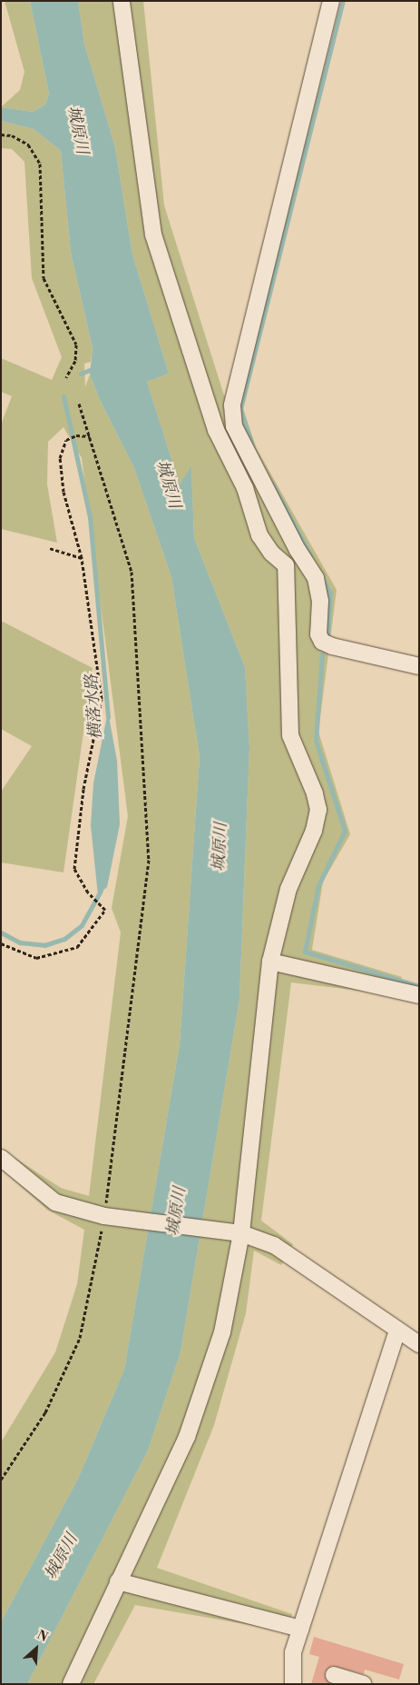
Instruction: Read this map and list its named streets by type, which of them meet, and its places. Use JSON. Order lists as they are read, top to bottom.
{
  "water": ["城原川", "横落水路"],
  "north": "top right"
}
